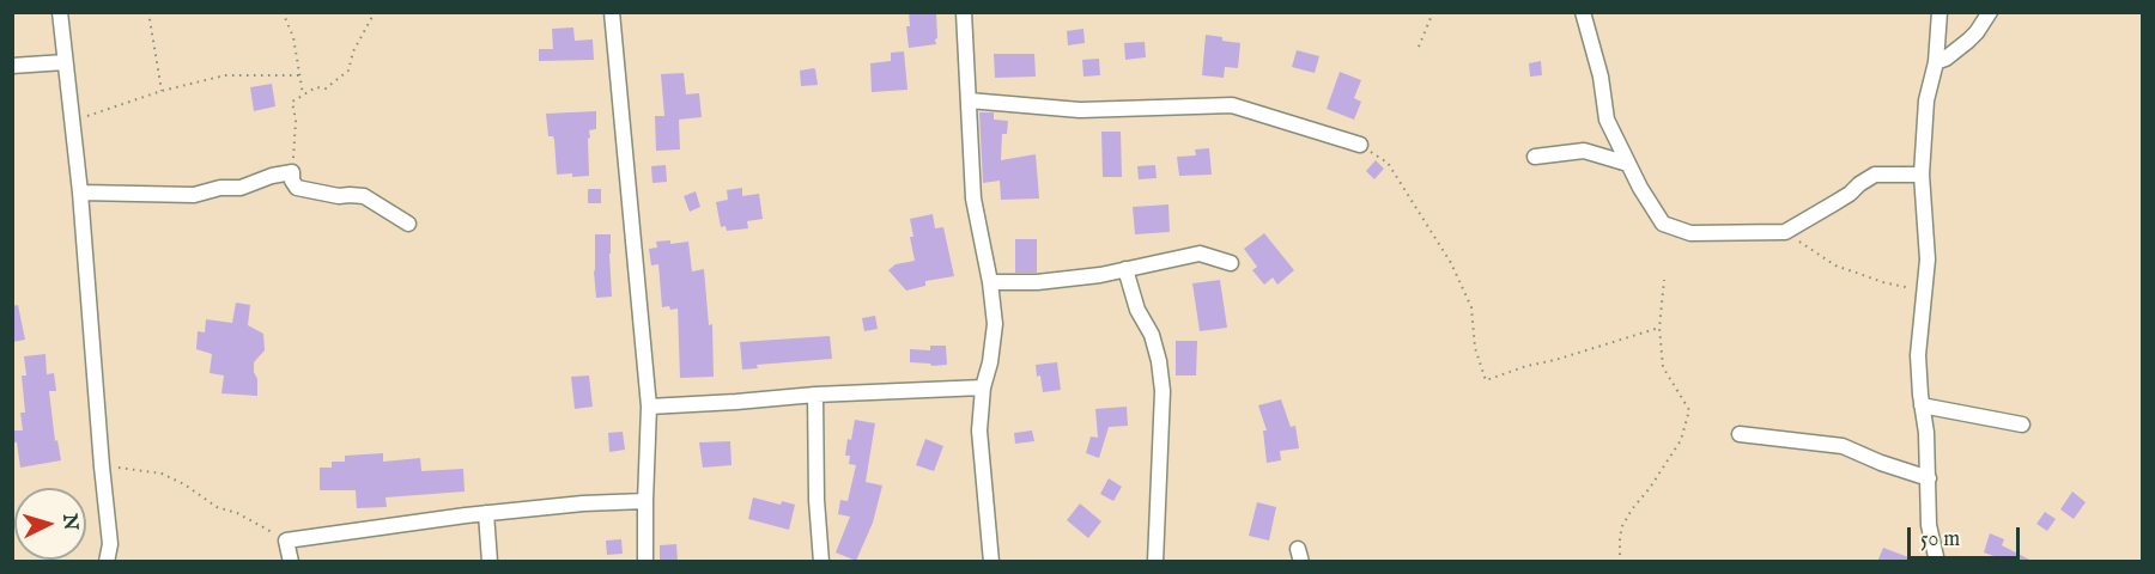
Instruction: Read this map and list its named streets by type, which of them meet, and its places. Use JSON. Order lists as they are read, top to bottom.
{
  "scale_bar": "50 m",
  "north": "right"
}
